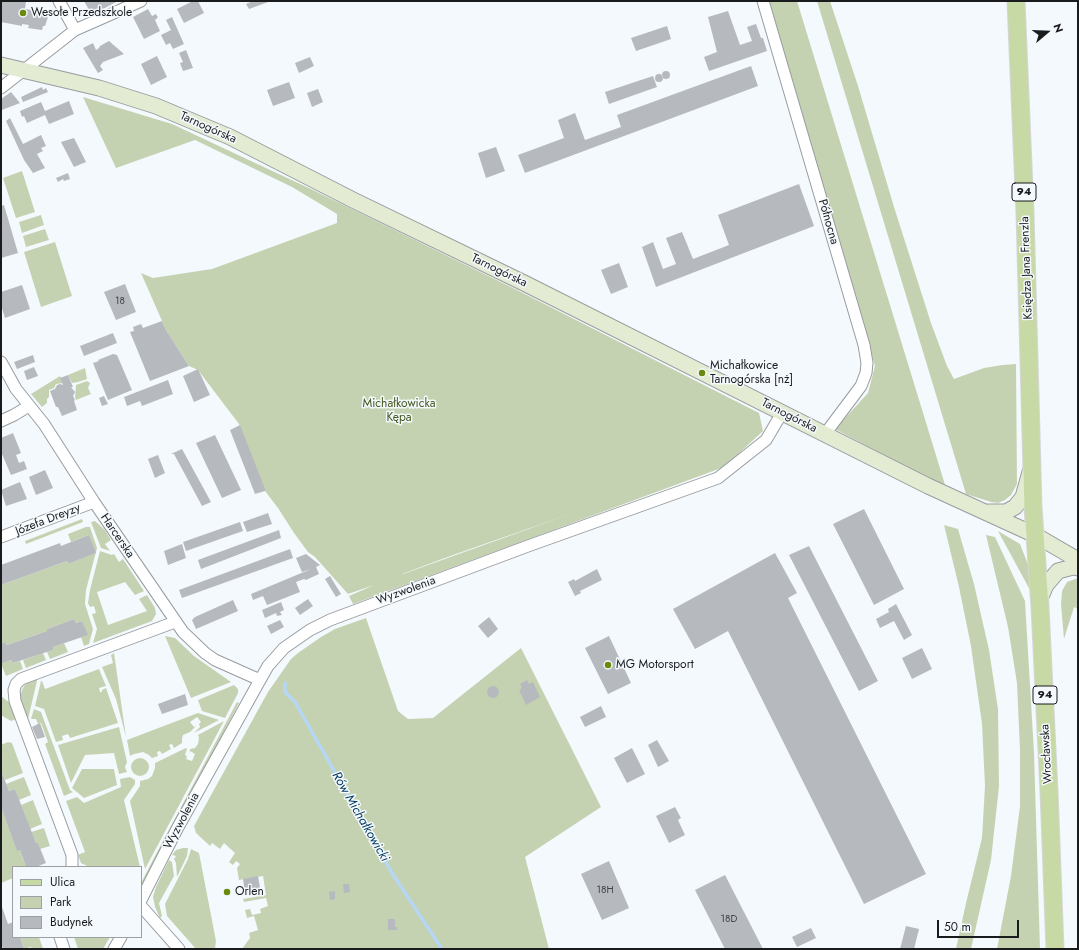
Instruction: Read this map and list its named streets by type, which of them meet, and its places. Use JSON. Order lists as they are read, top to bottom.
{
  "streets": {
    "main road": ["94", "Księdza Jana Frenzla", "Wrocławska"],
    "street": [
      "Tarnogórska",
      "Północna",
      "Józefa Dreyzy",
      "Harcerska",
      "Wyzwolenia"
    ]
  },
  "crossings": [
    ["Tarnogórska", "Północna"],
    ["Tarnogórska", "Księdza Jana Frenzla"],
    ["Tarnogórska", "Wyzwolenia"],
    ["Tarnogórska", "Wrocławska"],
    ["Księdza Jana Frenzla", "Wrocławska"],
    ["Józefa Dreyzy", "Harcerska"],
    ["Harcerska", "Wyzwolenia"]
  ],
  "water": ["Rów Michałkowicki"],
  "parks": ["Michałkowicka Kępa"],
  "places": [
    "Wesołe Przedszkole",
    "Michałkowice Tarnogórska [nż]",
    "MG Motorsport",
    "Orlen"
  ],
  "house_numbers": ["18", "18H", "18D"],
  "legend": ["Ulica", "Park", "Budynek"],
  "scale_bar": "50 m",
  "north": "right"
}
